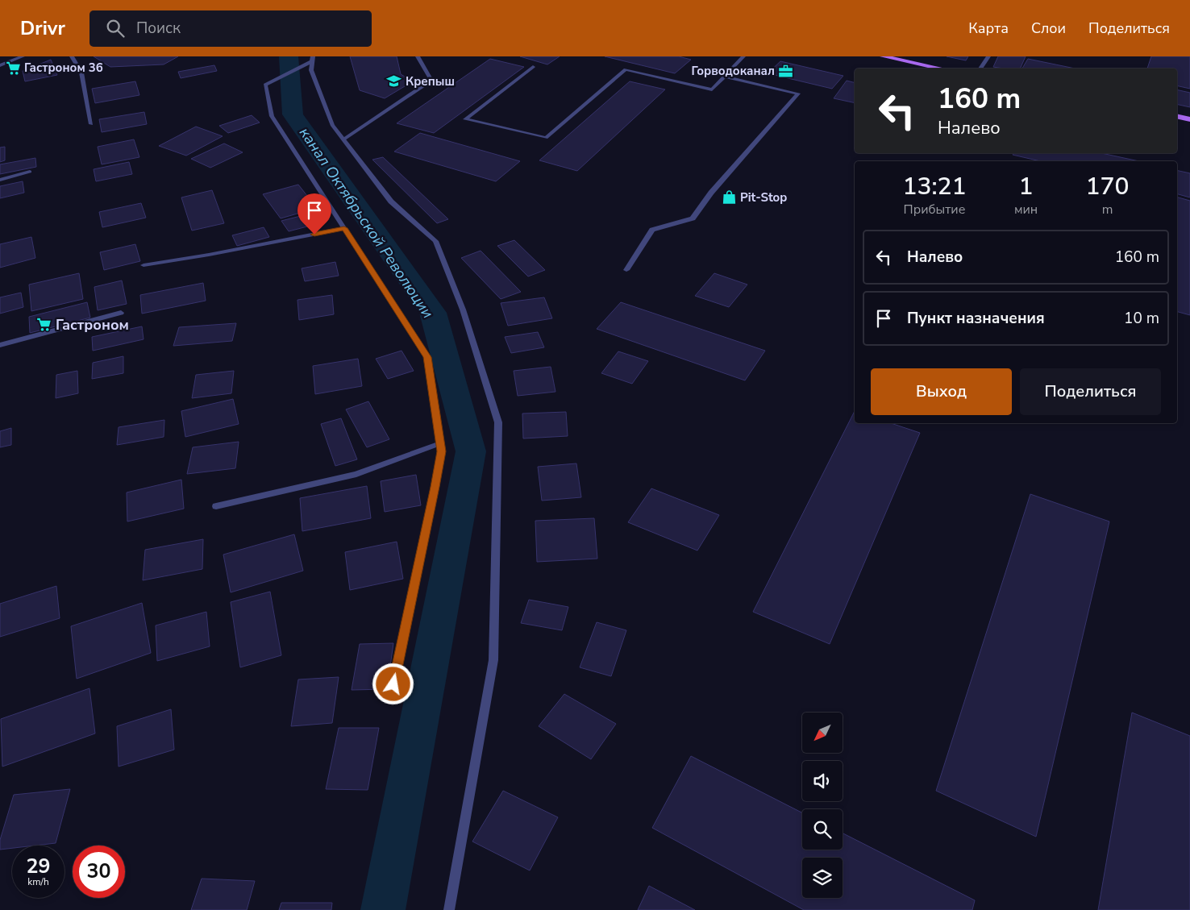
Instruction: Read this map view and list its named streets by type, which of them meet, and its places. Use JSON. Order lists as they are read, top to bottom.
{
  "water": ["канал Октябрьской Революции"],
  "places": {
    "supermarket": ["Гастроном 36", "Гастроном"],
    "office": ["Горводоканал"],
    "school or university": ["Крепыш"],
    "shop": ["Pit-Stop"]
  },
  "north": "bottom left",
  "page": {
    "header": "Drivr",
    "search": "Поиск",
    "nav": ["Карта", "Слои", "Поделиться"],
    "turn": ["160 m", "Налево"],
    "eta": [
      "13:21",
      "Прибытие",
      "1",
      "мин",
      "170",
      "m"
    ],
    "list": [
      {
        "name": "Налево",
        "value": "160 m"
      },
      {
        "name": "Пункт назначения",
        "value": "10 m"
      }
    ],
    "buttons": ["Выход", "Поделиться"],
    "speed": "29 km/h",
    "limit": "30"
  }
}
